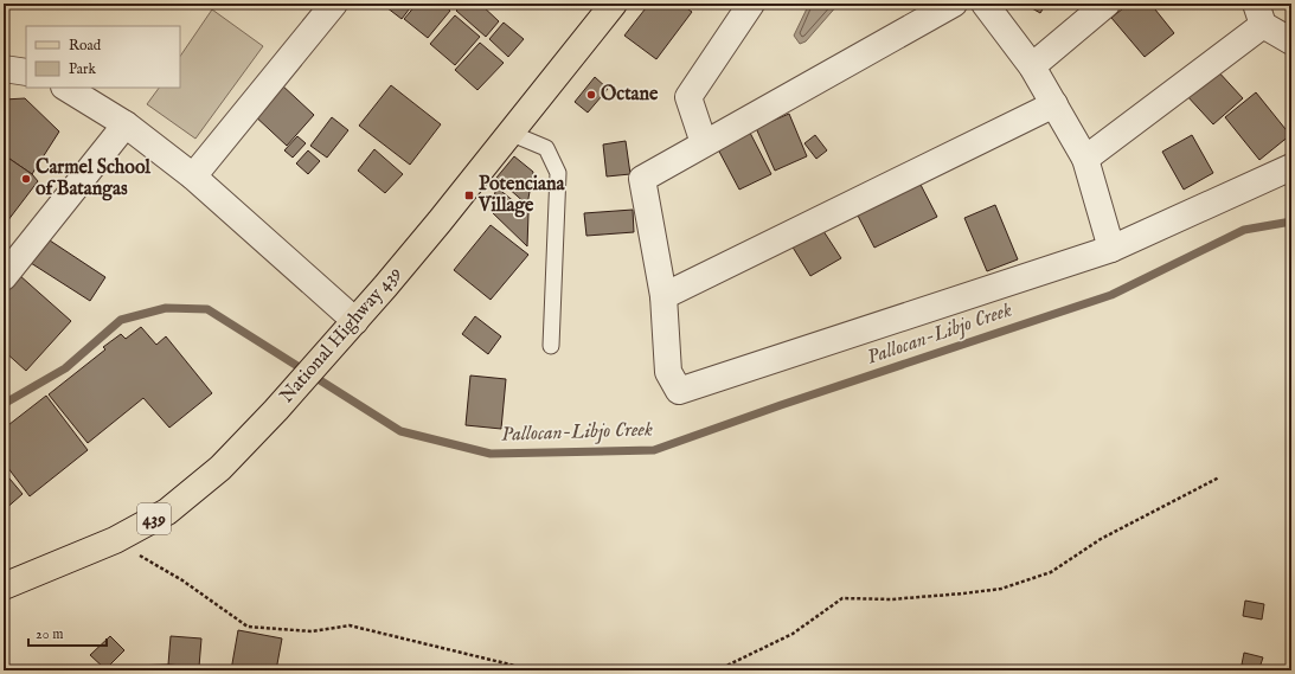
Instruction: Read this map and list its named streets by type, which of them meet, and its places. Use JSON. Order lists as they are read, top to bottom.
{
  "streets": {
    "main road": ["National Highway 439", "439"]
  },
  "water": ["Pallocan-Libjo Creek"],
  "places": {
    "other": ["Octane", "Carmel School of Batangas"],
    "transit": ["Potenciana Village"]
  },
  "legend": ["Road", "Park"],
  "scale_bar": "20 m"
}
